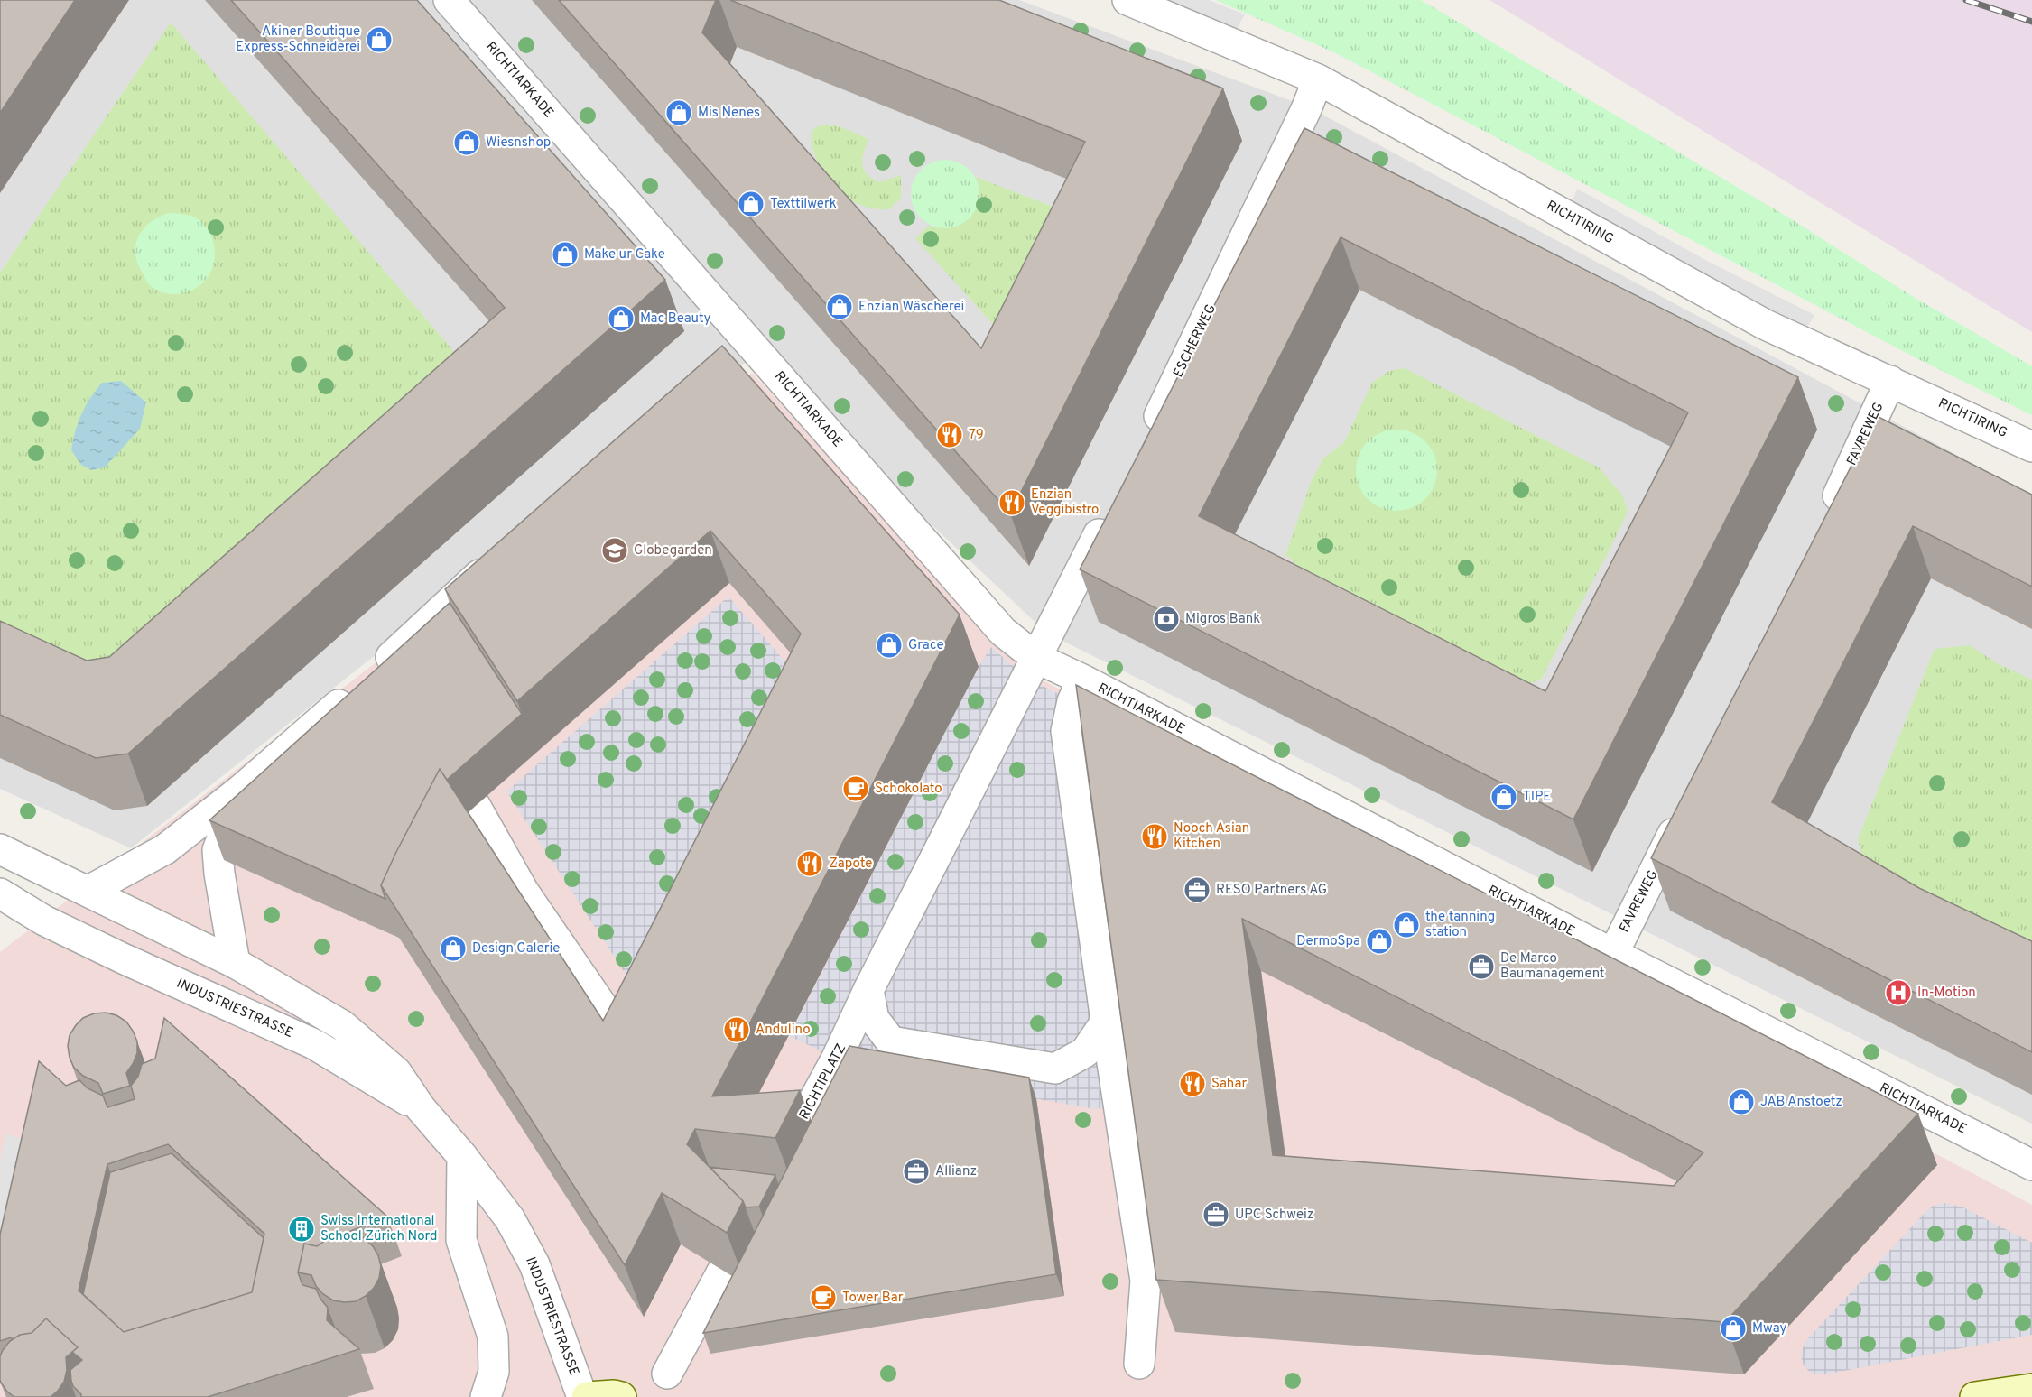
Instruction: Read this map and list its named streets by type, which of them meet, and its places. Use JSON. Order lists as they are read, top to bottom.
{
  "streets": {
    "street": [
      "RICHTIARKADE",
      "RICHTIRING",
      "ESCHERWEG",
      "FAVREWEG",
      "INDUSTRIESTRASSE",
      "RICHTIPLATZ"
    ]
  },
  "crossings": [
    ["RICHTIARKADE", "FAVREWEG"],
    ["RICHTIARKADE", "RICHTIPLATZ"],
    ["RICHTIRING", "ESCHERWEG"],
    ["RICHTIRING", "FAVREWEG"]
  ],
  "places": {
    "shop": [
      "Akiner Boutique Express-Schneiderei",
      "Mis Nenes",
      "Wiesnshop",
      "Texttilwerk",
      "Make ur Cake",
      "Enzian Wäscherei",
      "Mac Beauty",
      "Grace",
      "TIPE",
      "the tanning station",
      "DermoSpa",
      "Design Galerie",
      "JAB Anstoetz",
      "Mway"
    ],
    "restaurant": [
      "79",
      "Enzian Veggibistro",
      "Nooch Asian Kitchen",
      "Zapote",
      "Andulino",
      "Sahar"
    ],
    "school or university": ["Globegarden"],
    "bank": ["Migros Bank"],
    "cafe": ["Schokolato", "Tower Bar"],
    "office": [
      "RESO Partners AG",
      "De Marco Baumanagement",
      "Allianz",
      "UPC Schweiz"
    ],
    "hospital": ["In-Motion"],
    "building": ["Swiss International School Zürich Nord"]
  }
}
